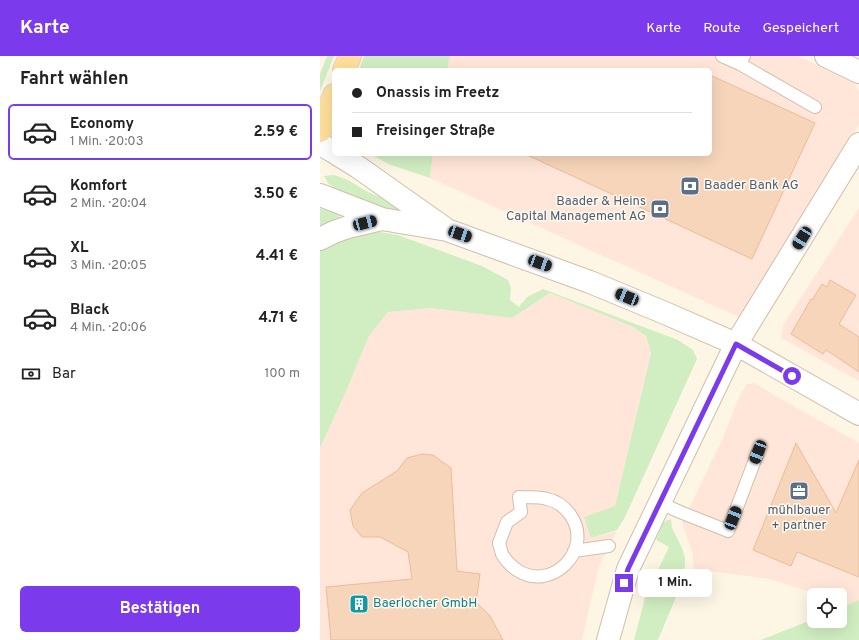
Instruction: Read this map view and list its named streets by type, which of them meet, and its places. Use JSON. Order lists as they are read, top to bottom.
{
  "places": {
    "bank": ["Baader Bank AG", "Baader & Heins Capital Management AG"],
    "office": ["mühlbauer + partner"],
    "building": ["Baerlocher GmbH"]
  },
  "page": {
    "header": "Karte",
    "nav": ["Karte", "Route", "Gespeichert"],
    "heading": "Fahrt wählen",
    "banner": ["Onassis im Freetz", "Freisinger Straße"],
    "list": [
      {
        "name": "Economy",
        "note": "1 Min. · 20:03",
        "value": "2.59 €"
      },
      {
        "name": "Komfort",
        "note": "2 Min. · 20:04",
        "value": "3.50 €"
      },
      {
        "name": "XL",
        "note": "3 Min. · 20:05",
        "value": "4.41 €"
      },
      {
        "name": "Black",
        "note": "4 Min. · 20:06",
        "value": "4.71 €"
      }
    ],
    "pay": ["Bar", "100 m"],
    "bubble": "1 Min.",
    "buttons": "Bestätigen"
  }
}
